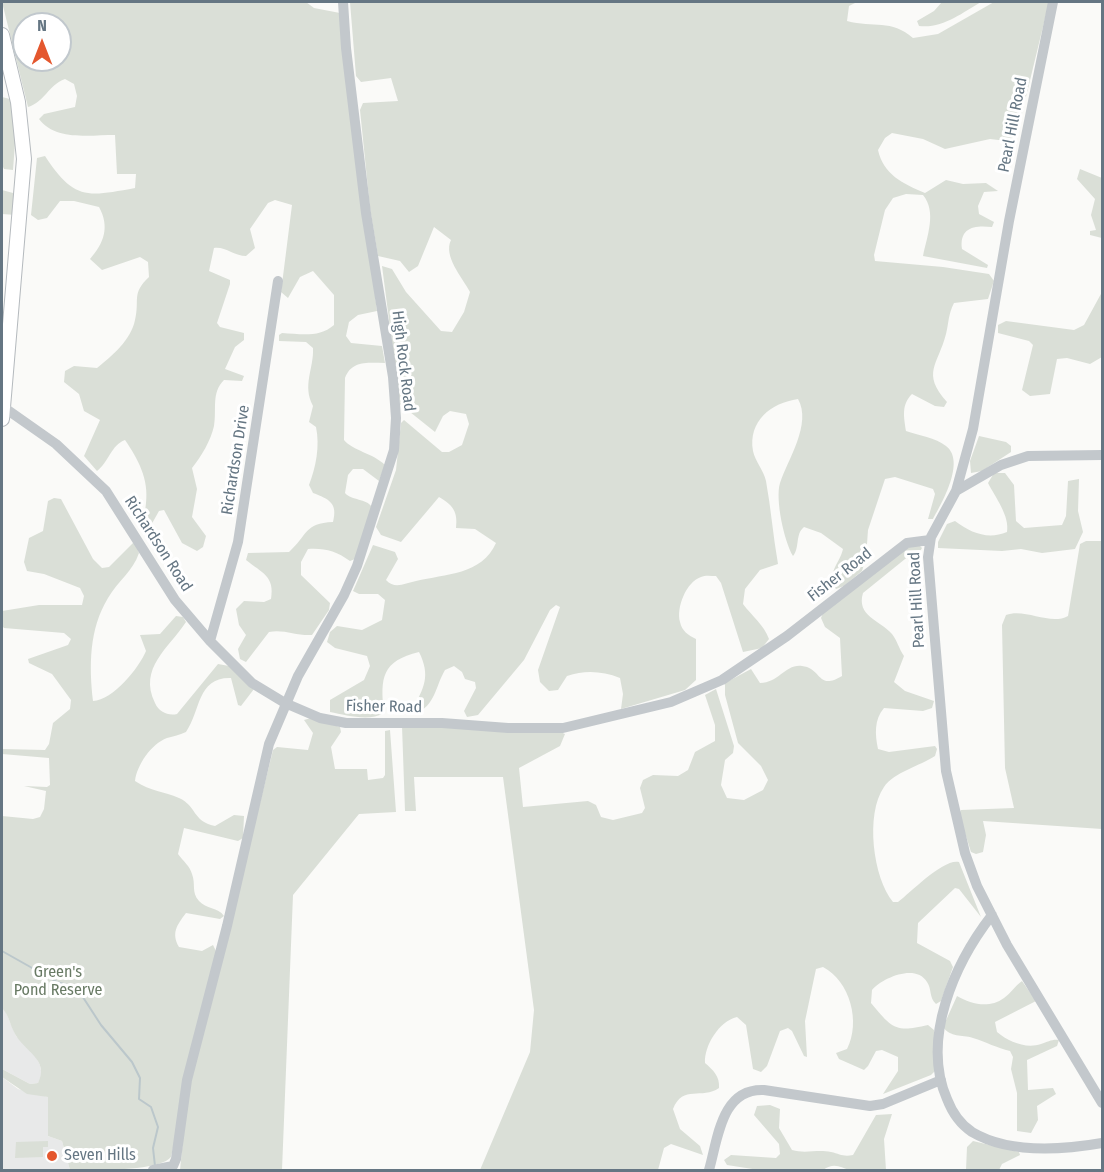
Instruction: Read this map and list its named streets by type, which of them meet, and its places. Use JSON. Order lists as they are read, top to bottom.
{
  "streets": {
    "street": [
      "Pearl Hill Road",
      "High Rock Road",
      "Richardson Drive",
      "Richardson Road",
      "Fisher Road"
    ]
  },
  "crossings": [
    ["Pearl Hill Road", "Fisher Road"],
    ["High Rock Road", "Richardson Road"],
    ["High Rock Road", "Fisher Road"],
    ["Richardson Drive", "Richardson Road"],
    ["Richardson Road", "Fisher Road"]
  ],
  "parks": ["Green's Pond Reserve"],
  "places": ["Seven Hills"],
  "north": "top"
}
